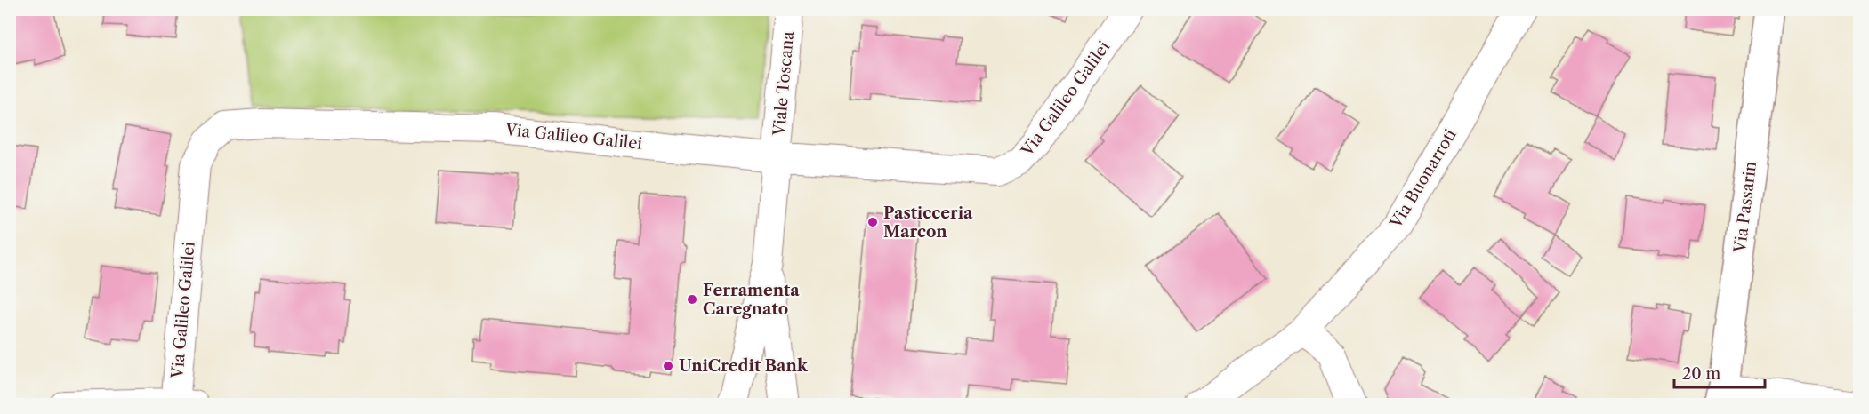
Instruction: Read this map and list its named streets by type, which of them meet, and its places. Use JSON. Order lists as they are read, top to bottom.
{
  "streets": {
    "street": [
      "Viale Toscana",
      "Via Galileo Galilei",
      "Via Buonarroti",
      "Via Passarin"
    ]
  },
  "crossings": [
    ["Viale Toscana", "Via Galileo Galilei"]
  ],
  "places": ["Pasticceria Marcon", "Ferramenta Caregnato", "UniCredit Bank"],
  "scale_bar": "20 m"
}
